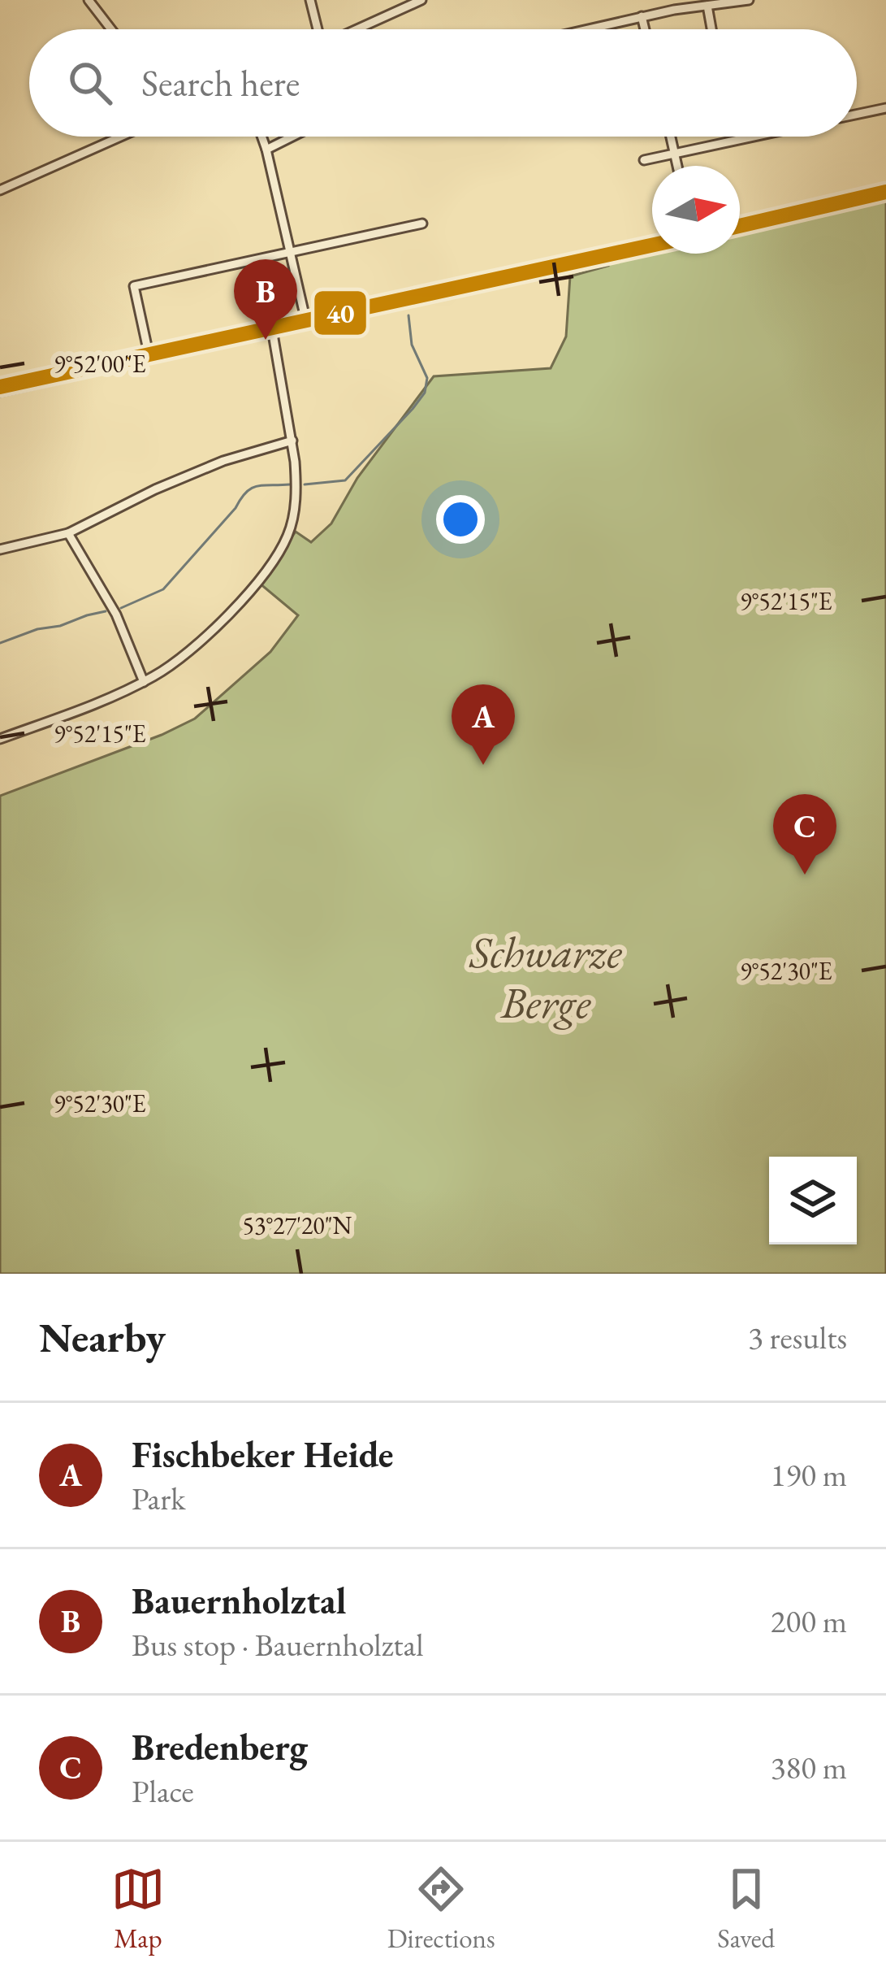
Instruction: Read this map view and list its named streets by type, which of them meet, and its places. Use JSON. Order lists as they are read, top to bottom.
{
  "parks": ["Schwarze Berge"],
  "lines": ["transit line 40"],
  "north": "right",
  "page": {
    "search": "Search here",
    "pins": ["B", "A", "C"],
    "heading": ["Nearby", "3 results"],
    "list": [
      {
        "mark": "A",
        "name": "Fischbeker Heide",
        "note": "Park",
        "value": "190 m"
      },
      {
        "mark": "B",
        "name": "Bauernholztal",
        "note": "Bus stop · Bauernholztal",
        "value": "200 m"
      },
      {
        "mark": "C",
        "name": "Bredenberg",
        "note": "Place",
        "value": "380 m"
      }
    ],
    "nav": ["Map", "Directions", "Saved"]
  },
  "coordinates": [
    "9°52'00\"E",
    "9°52'15\"E",
    "9°52'30\"E",
    "53°27'20\"N"
  ]
}
